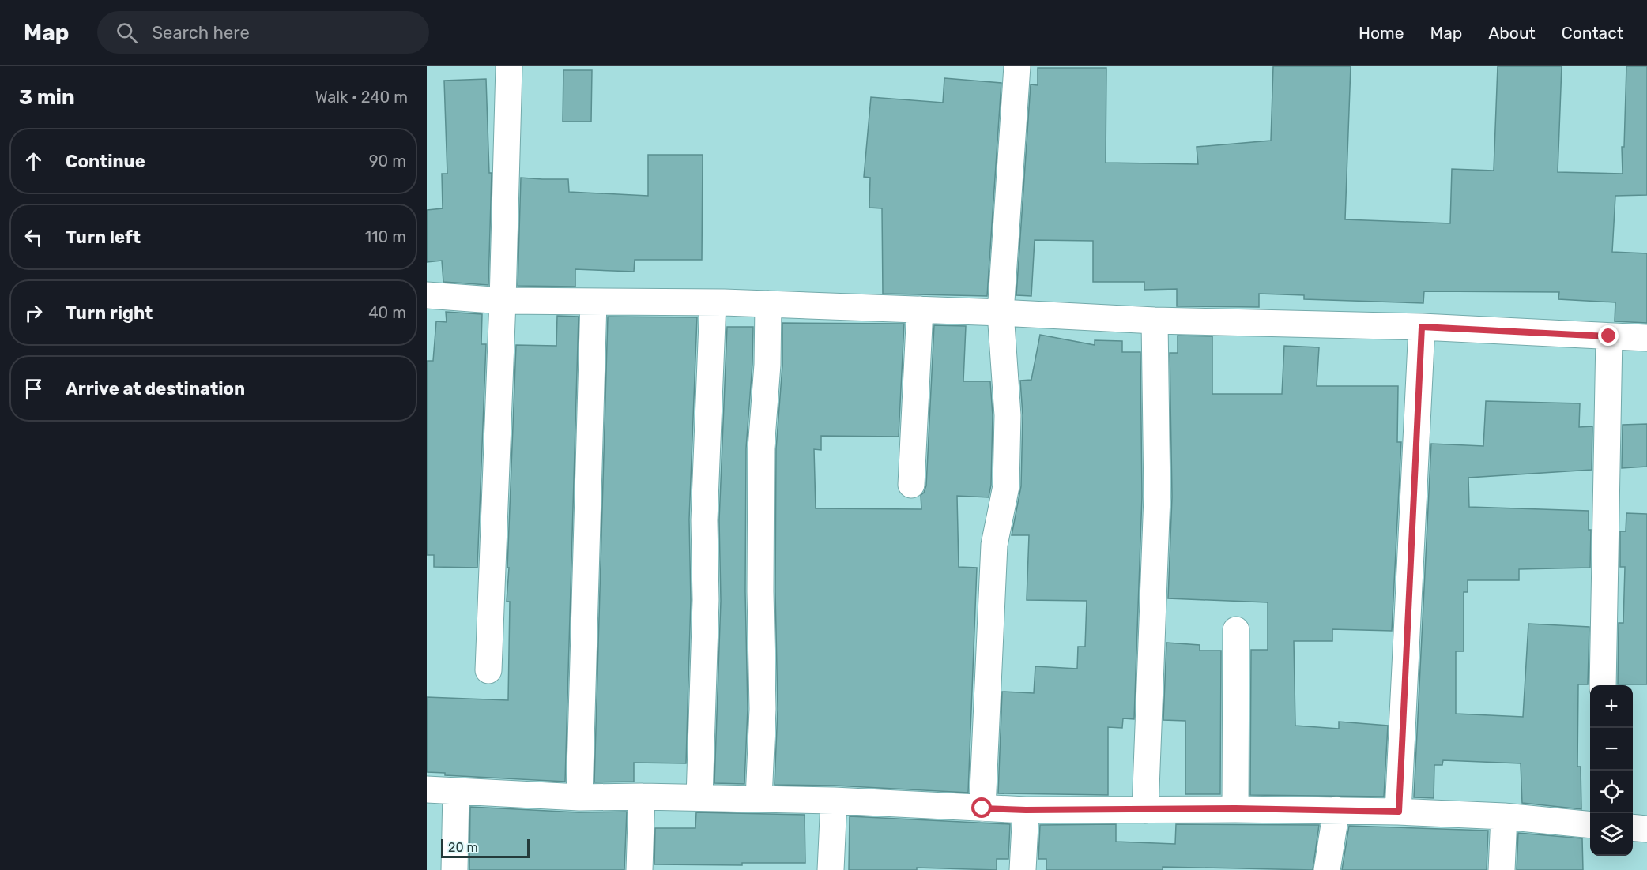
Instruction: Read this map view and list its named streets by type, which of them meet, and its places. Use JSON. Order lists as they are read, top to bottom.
{
  "scale_bar": "20 m",
  "page": {
    "header": "Map",
    "search": "Search here",
    "nav": [
      "Home",
      "Map",
      "About",
      "Contact"
    ],
    "heading": ["3 min", "Walk · 240 m"],
    "list": [
      ["Continue", "90 m"],
      ["Turn left", "110 m"],
      ["Turn right", "40 m"],
      "Arrive at destination"
    ],
    "map_buttons": ["+", "−"],
    "scale": "20 m"
  }
}
